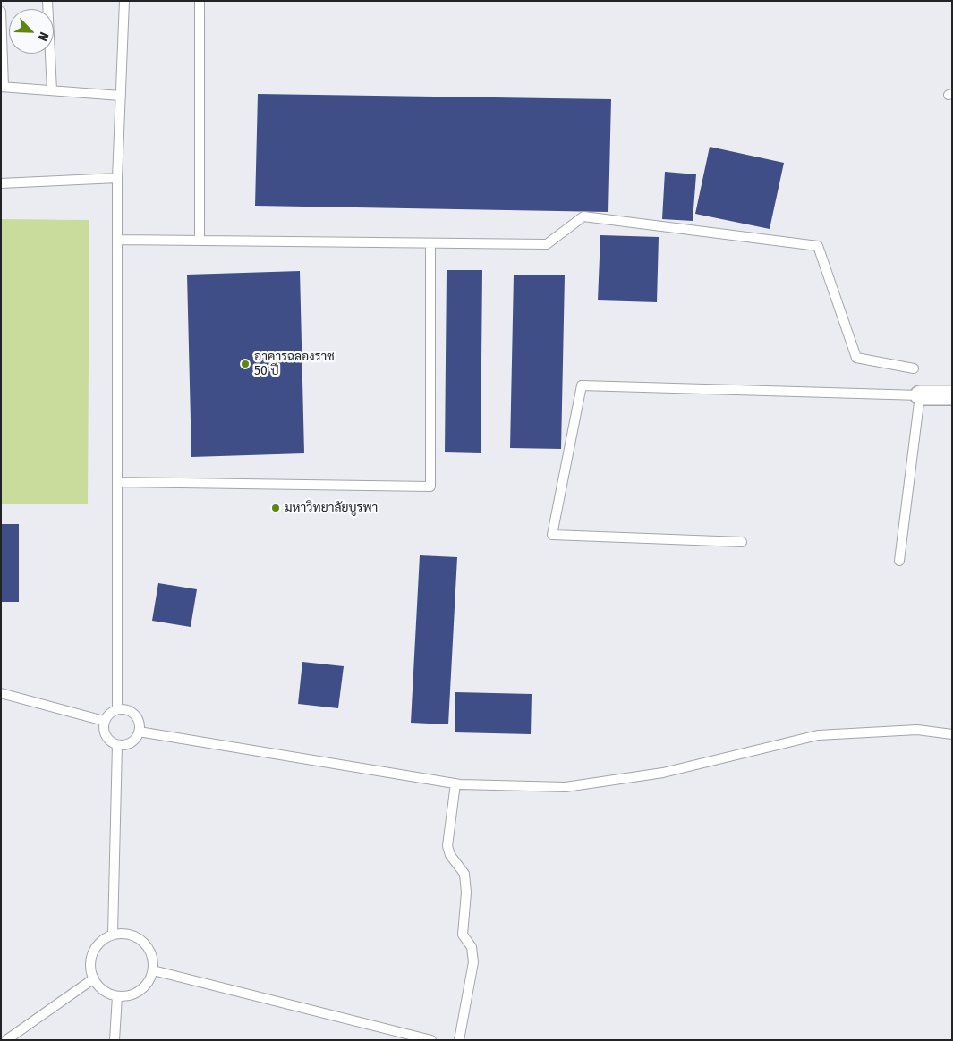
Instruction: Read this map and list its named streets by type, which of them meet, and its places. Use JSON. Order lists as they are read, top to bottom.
{
  "places": ["อาคารฉลองราช 50 ปี", "มหาวิทยาลัยบูรพา"],
  "north": "bottom right"
}
